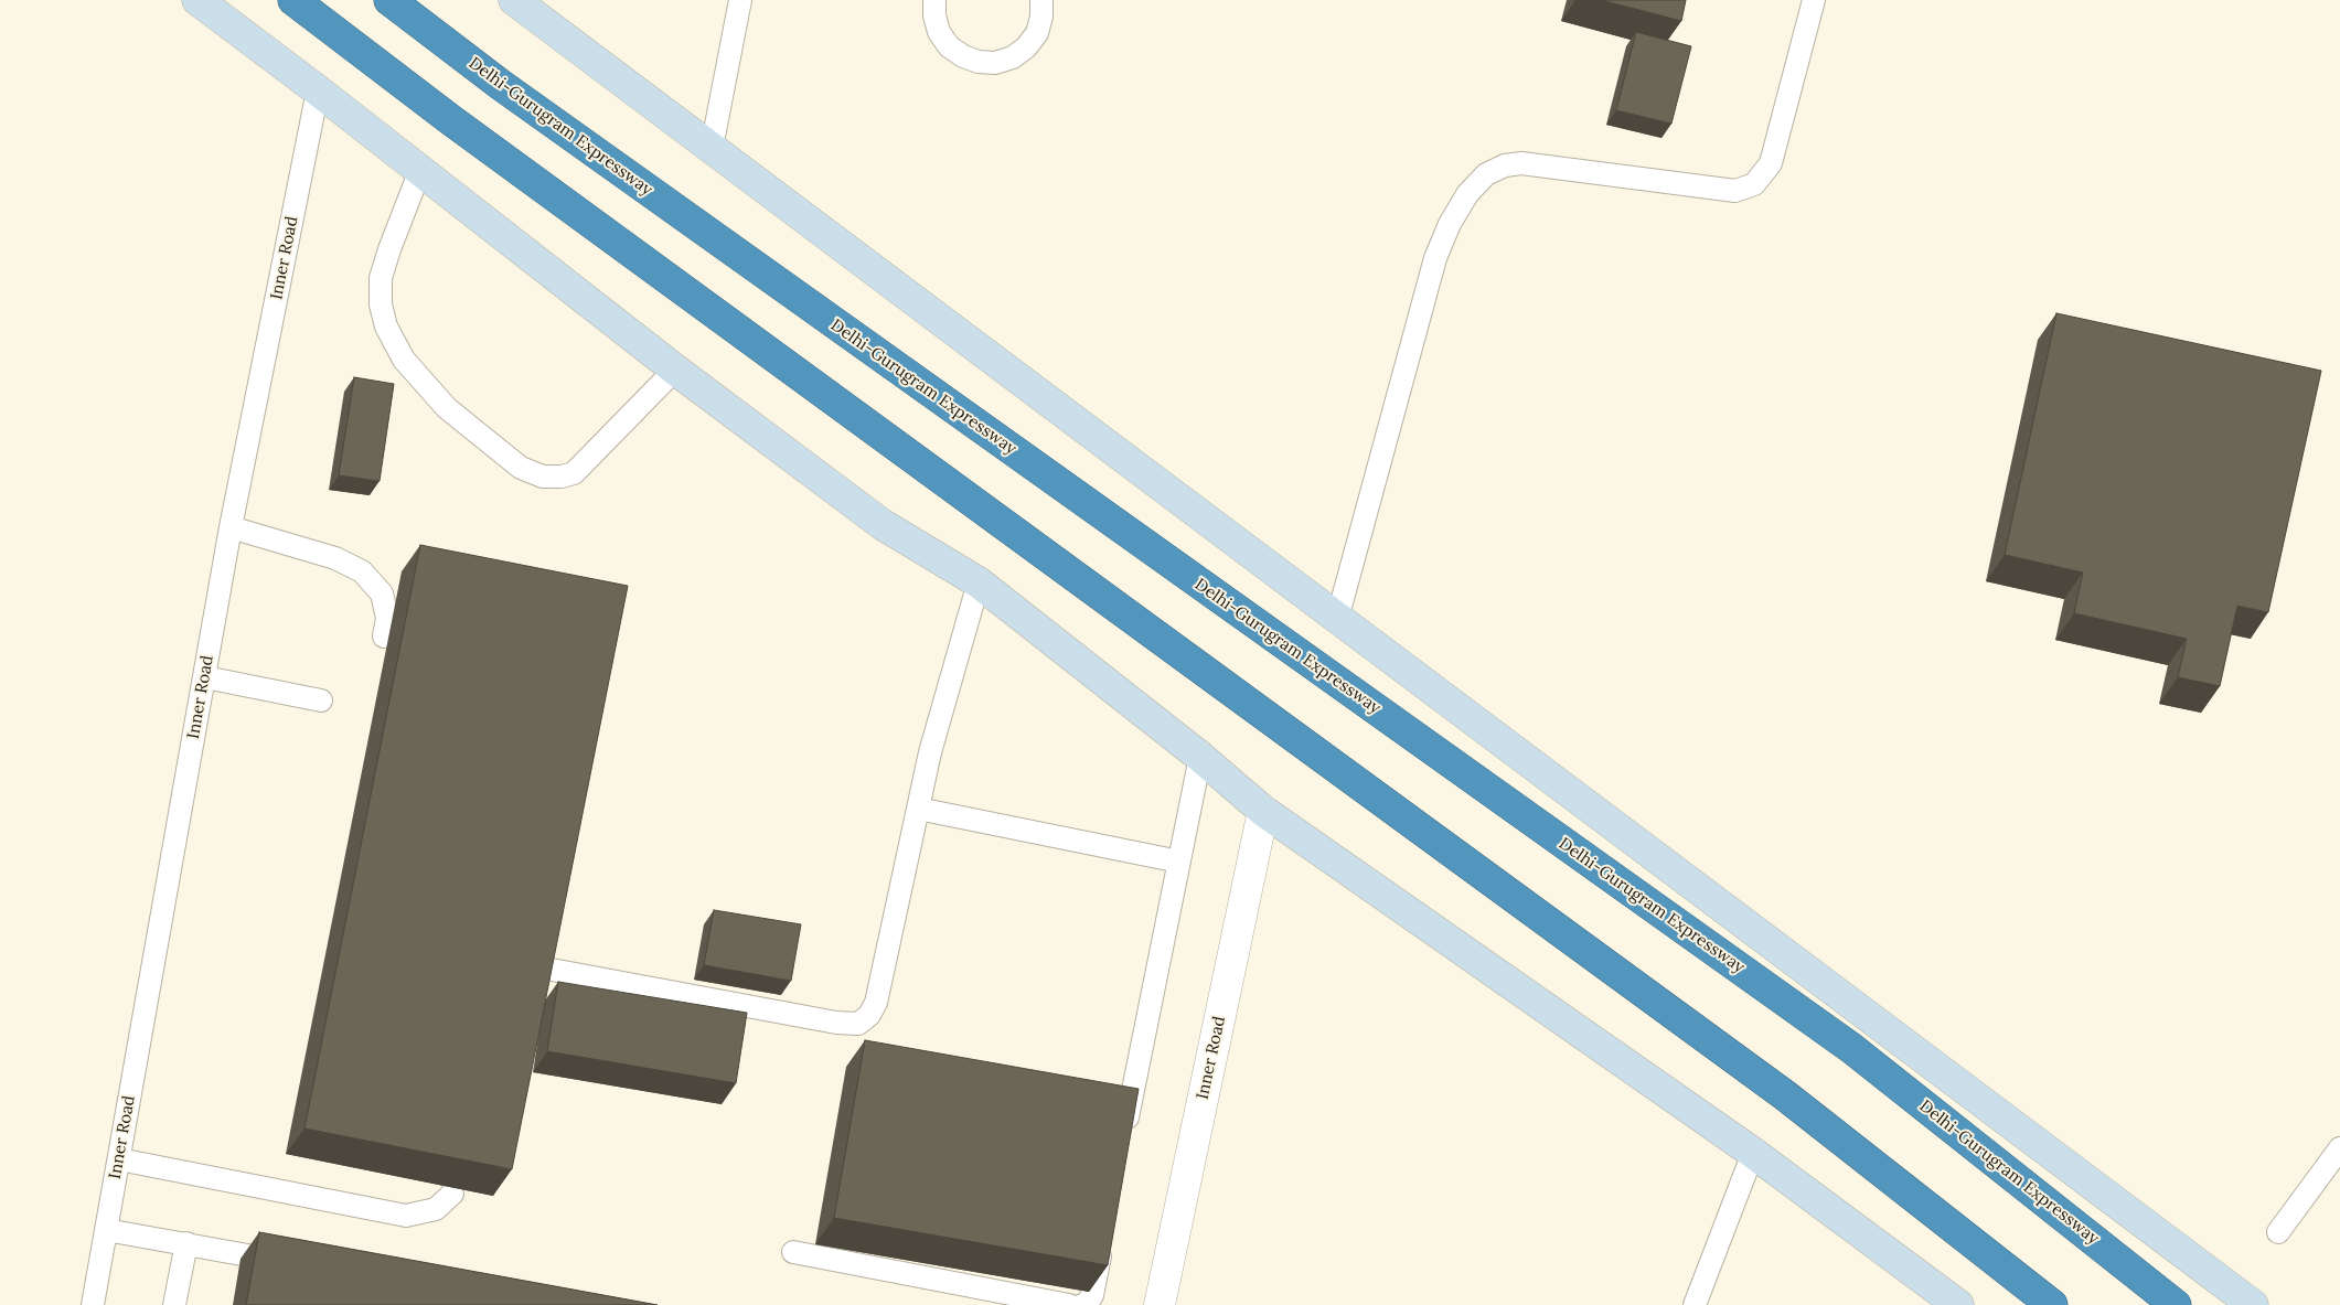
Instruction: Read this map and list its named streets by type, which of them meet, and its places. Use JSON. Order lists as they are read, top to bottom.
{
  "streets": {
    "highway": ["Delhi-Gurugram Expressway"],
    "street": ["Inner Road"]
  }
}
